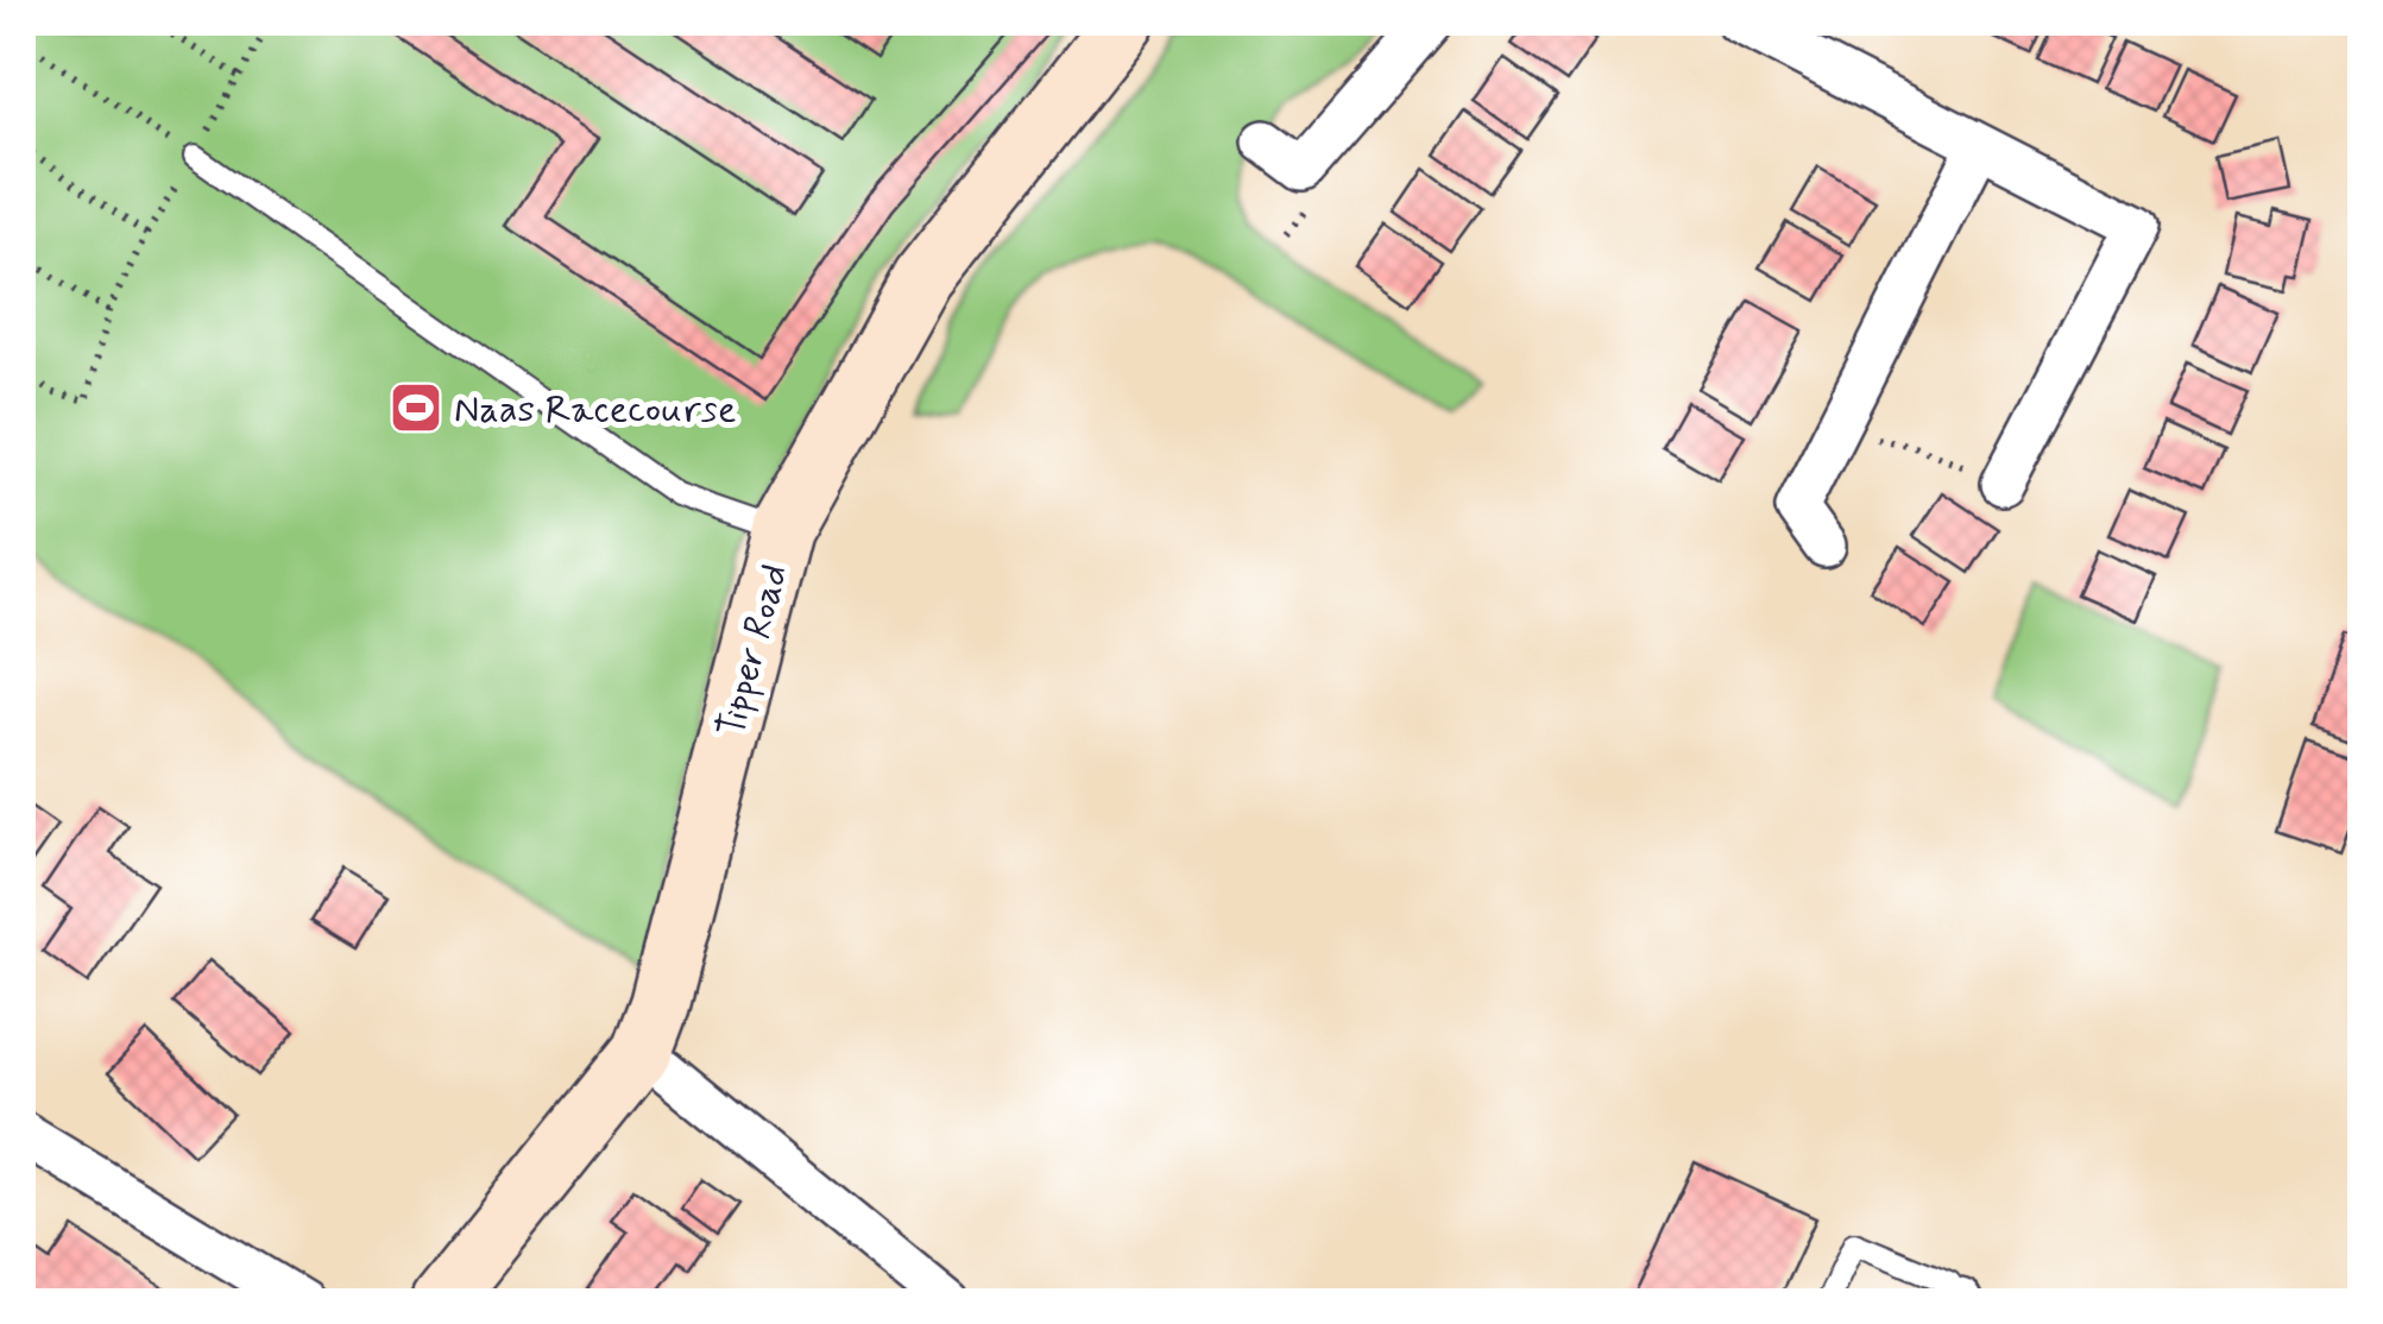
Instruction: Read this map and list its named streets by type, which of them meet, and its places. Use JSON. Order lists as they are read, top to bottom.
{
  "streets": {
    "street": ["Tipper Road"]
  },
  "places": {
    "sports": ["Naas Racecourse"]
  }
}
